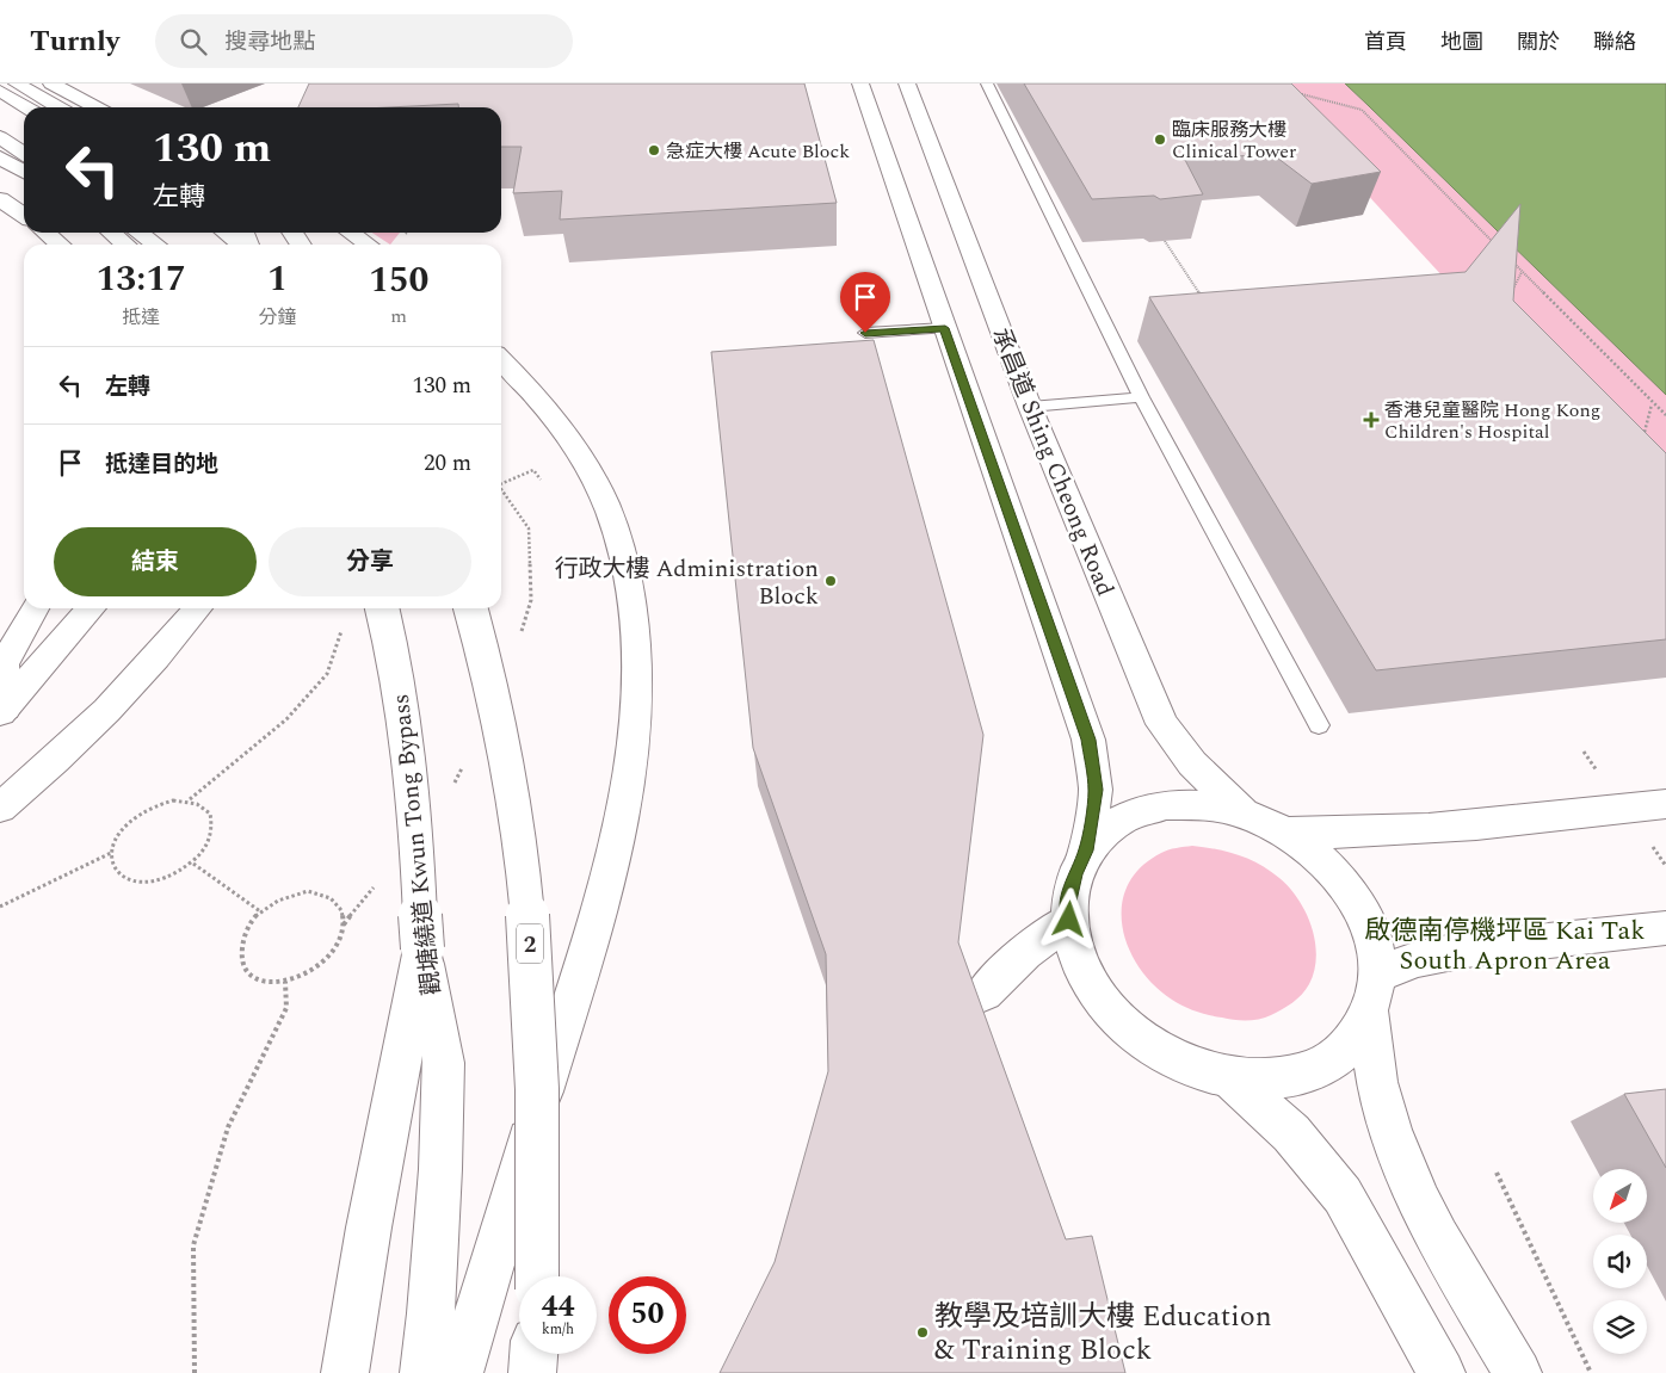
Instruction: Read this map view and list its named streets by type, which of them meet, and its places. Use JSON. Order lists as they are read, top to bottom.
{
  "streets": {
    "main road": ["承昌道 Shing Cheong Road", "觀塘繞道 Kwun Tong Bypass", "2"]
  },
  "districts": ["啟德南停機坪區 Kai Tak South Apron Area"],
  "places": {
    "other": [
      "臨床服務大樓 Clinical Tower",
      "急症大樓 Acute Block",
      "行政大樓 Administration Block",
      "教學及培訓大樓 Education & Training Block"
    ],
    "health": ["香港兒童醫院 Hong Kong Children's Hospital"]
  },
  "north": "bottom left",
  "page": {
    "header": "Turnly",
    "search": "搜尋地點",
    "nav": [
      "首頁",
      "地圖",
      "關於",
      "聯絡"
    ],
    "turn": ["130 m", "左轉"],
    "eta": [
      "13:17",
      "抵達",
      "1",
      "分鐘",
      "150",
      "m"
    ],
    "list": [
      {
        "name": "左轉",
        "value": "130 m"
      },
      {
        "name": "抵達目的地",
        "value": "20 m"
      }
    ],
    "buttons": ["結束", "分享"],
    "speed": "44 km/h",
    "limit": "50"
  }
}
